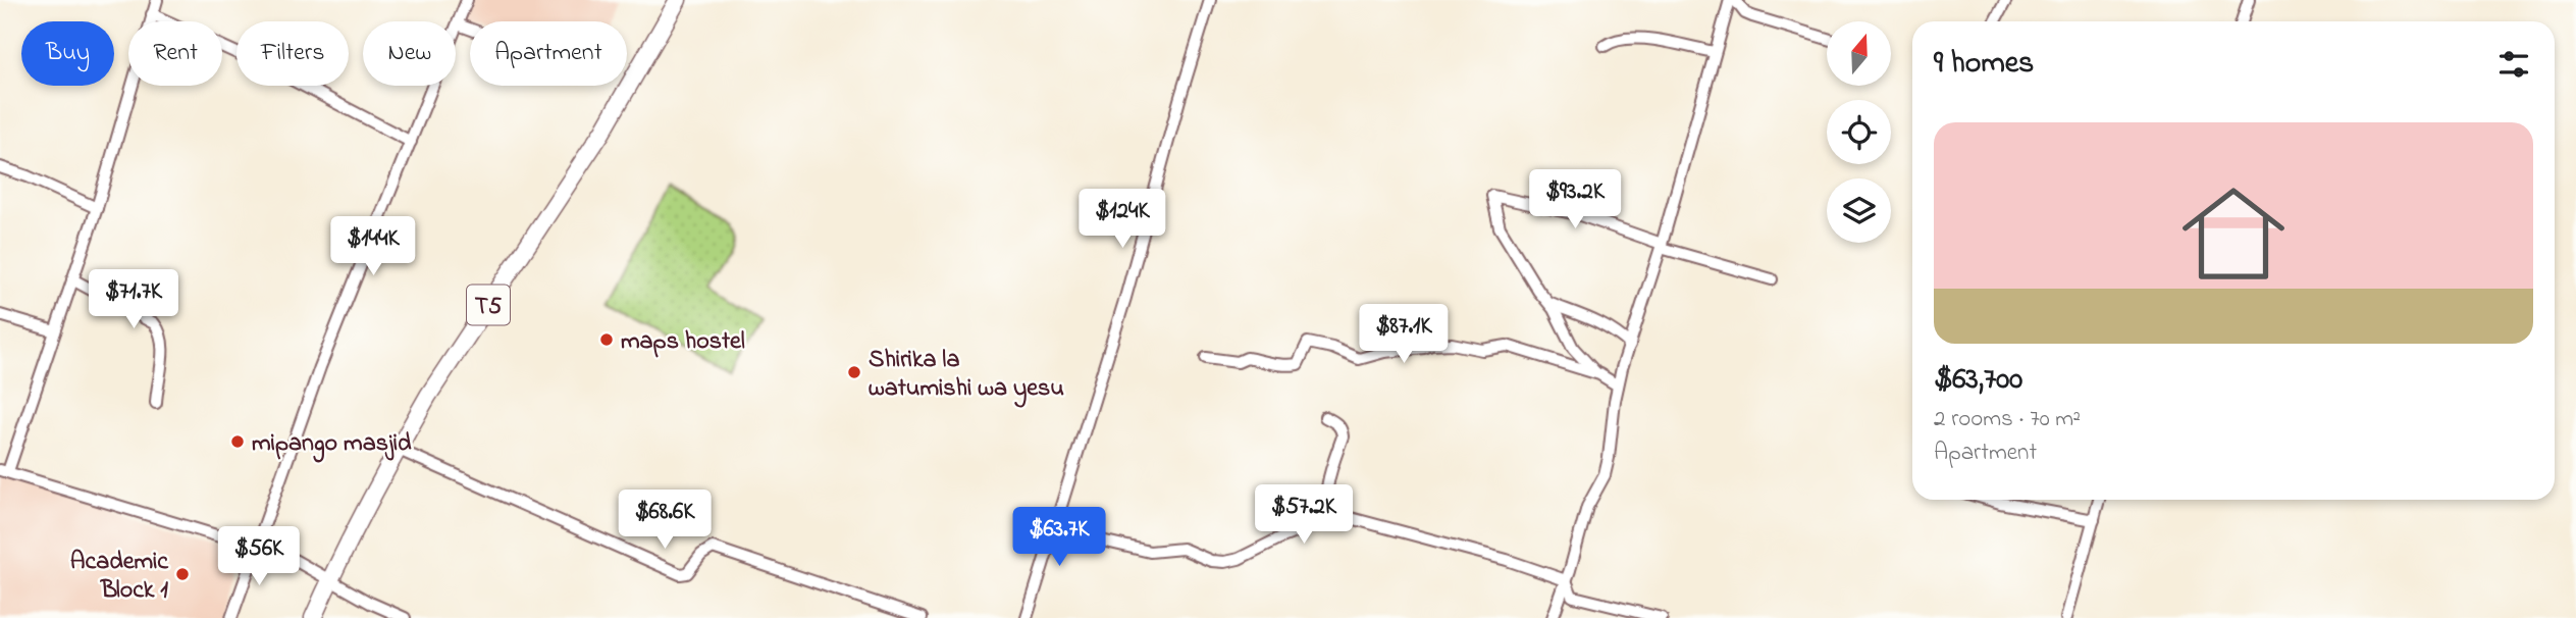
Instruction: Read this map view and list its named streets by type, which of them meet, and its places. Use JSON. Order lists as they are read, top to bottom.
{
  "streets": {
    "highway": ["T5"]
  },
  "places": [
    "maps hostel",
    "Shirika la watumishi wa yesu",
    "mipango masjid",
    "Academic Block 1"
  ],
  "north": "top",
  "page": {
    "chip": [
      "Buy",
      "Rent",
      "Filters",
      "New",
      "Apartment"
    ],
    "heading": "9 homes",
    "list": [
      {
        "name": "$63,700",
        "note": "2 rooms · 70 m² · Apartment"
      }
    ],
    "price": [
      "$93.2K",
      "$124K",
      "$144K",
      "$71.7K",
      "$87.1K",
      "$57.2K",
      "$68.6K",
      "$63.7K",
      "$56K"
    ]
  }
}
